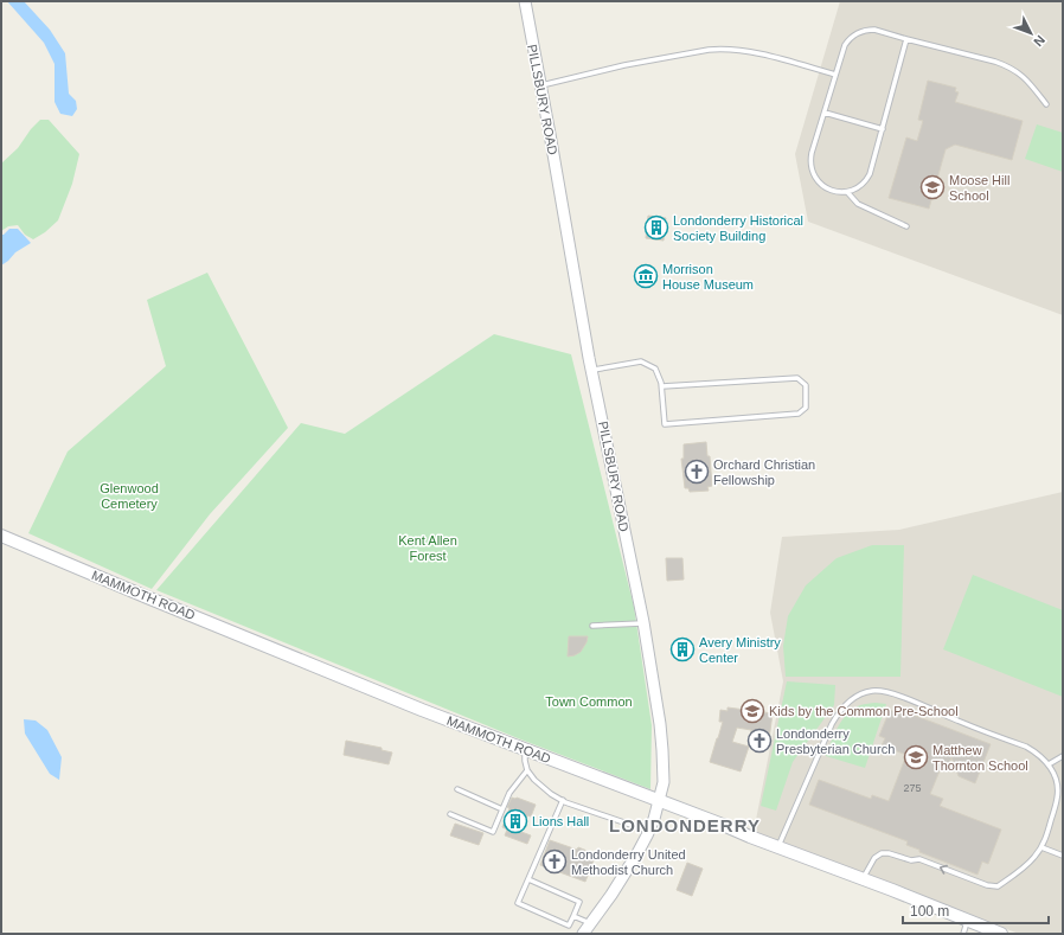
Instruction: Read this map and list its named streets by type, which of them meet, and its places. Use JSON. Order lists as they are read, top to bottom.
{
  "streets": {
    "main road": ["MAMMOTH ROAD"],
    "street": ["PILLSBURY ROAD"]
  },
  "crossings": [
    ["PILLSBURY ROAD", "MAMMOTH ROAD"]
  ],
  "districts": ["LONDONDERRY"],
  "parks": ["Glenwood Cemetery", "Kent Allen Forest", "Town Common"],
  "places": {
    "school or university": ["Moose Hill School", "Kids by the Common Pre-School", "Matthew Thornton School"],
    "building": ["Londonderry Historical Society Building", "Avery Ministry Center", "Lions Hall"],
    "museum": ["Morrison House Museum"],
    "church": ["Orchard Christian Fellowship", "Londonderry Presbyterian Church", "Londonderry United Methodist Church"]
  },
  "house_numbers": ["275"],
  "scale_bar": "100 m",
  "north": "bottom right"
}
